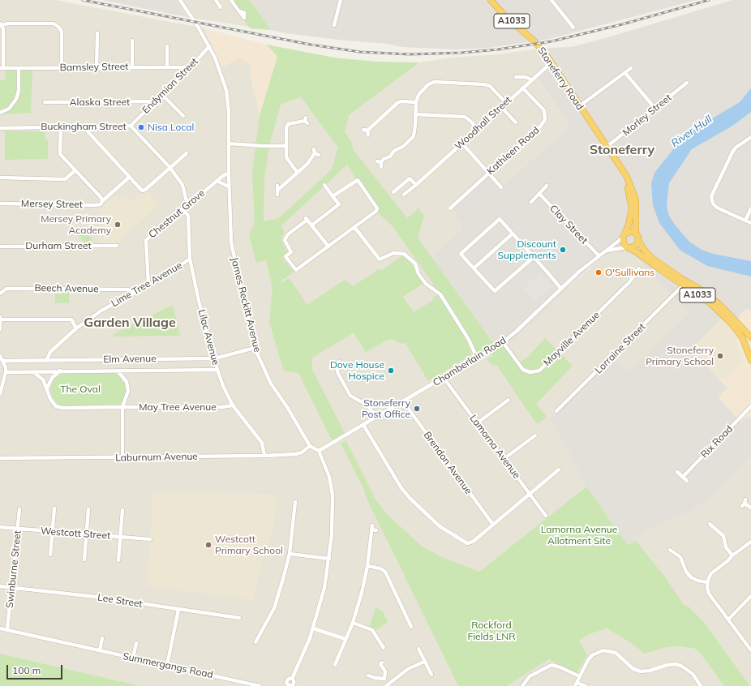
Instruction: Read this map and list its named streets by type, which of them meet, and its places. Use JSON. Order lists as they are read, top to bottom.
{
  "streets": {
    "highway": ["A1033", "Stoneferry Road"],
    "street": [
      "Barnsley Street",
      "Endymion Street",
      "Alaska Street",
      "Morley Street",
      "Woodhall Street",
      "Buckingham Street",
      "Kathleen Road",
      "Mersey Street",
      "Chestnut Grove",
      "Clay Street",
      "Durham Street",
      "Lime Tree Avenue",
      "Beech Avenue",
      "James Reckitt Avenue",
      "Lilac Avenue",
      "Mayville Avenue",
      "Lorraine Street",
      "Elm Avenue",
      "Chamberlain Road",
      "May Tree Avenue",
      "Rix Road",
      "Lamorna Avenue",
      "Laburnum Avenue",
      "Brendon Avenue",
      "Westcott Street",
      "Swinburne Street",
      "Lee Street",
      "Summergangs Road"
    ]
  },
  "crossings": [
    ["A1033", "Stoneferry Road"],
    ["A1033", "Lorraine Street"],
    ["A1033", "Chamberlain Road"],
    ["Barnsley Street", "Endymion Street"],
    ["Stoneferry Road", "Morley Street"],
    ["Stoneferry Road", "Woodhall Street"],
    ["Stoneferry Road", "Chamberlain Road"],
    ["Endymion Street", "Alaska Street"],
    ["Endymion Street", "Buckingham Street"],
    ["Endymion Street", "James Reckitt Avenue"],
    ["Woodhall Street", "Kathleen Road"],
    ["Chestnut Grove", "Lime Tree Avenue"],
    ["Chestnut Grove", "James Reckitt Avenue"],
    ["Chestnut Grove", "Lilac Avenue"],
    ["Clay Street", "Chamberlain Road"],
    ["Lime Tree Avenue", "Beech Avenue"],
    ["Lime Tree Avenue", "Lilac Avenue"],
    ["Lime Tree Avenue", "Elm Avenue"],
    ["James Reckitt Avenue", "Elm Avenue"],
    ["James Reckitt Avenue", "Laburnum Avenue"],
    ["Lilac Avenue", "Elm Avenue"],
    ["Lilac Avenue", "May Tree Avenue"],
    ["Lilac Avenue", "Laburnum Avenue"],
    ["Mayville Avenue", "Chamberlain Road"],
    ["Chamberlain Road", "Lamorna Avenue"],
    ["Chamberlain Road", "Brendon Avenue"],
    ["Westcott Street", "Swinburne Street"],
    ["Swinburne Street", "Lee Street"],
    ["Swinburne Street", "Summergangs Road"]
  ],
  "districts": ["Stoneferry", "Garden Village"],
  "water": ["River Hull"],
  "parks": ["The Oval", "Lamorna Avenue Allotment Site", "Rockford Fields LNR"],
  "places": [
    "Nisa Local",
    "Mersey Primary Academy",
    "Discount Supplements",
    "O'Sullivans",
    "Stoneferry Primary School",
    "Dove House Hospice",
    "Stoneferry Post Office",
    "Westcott Primary School"
  ],
  "scale_bar": "100 m"
}
